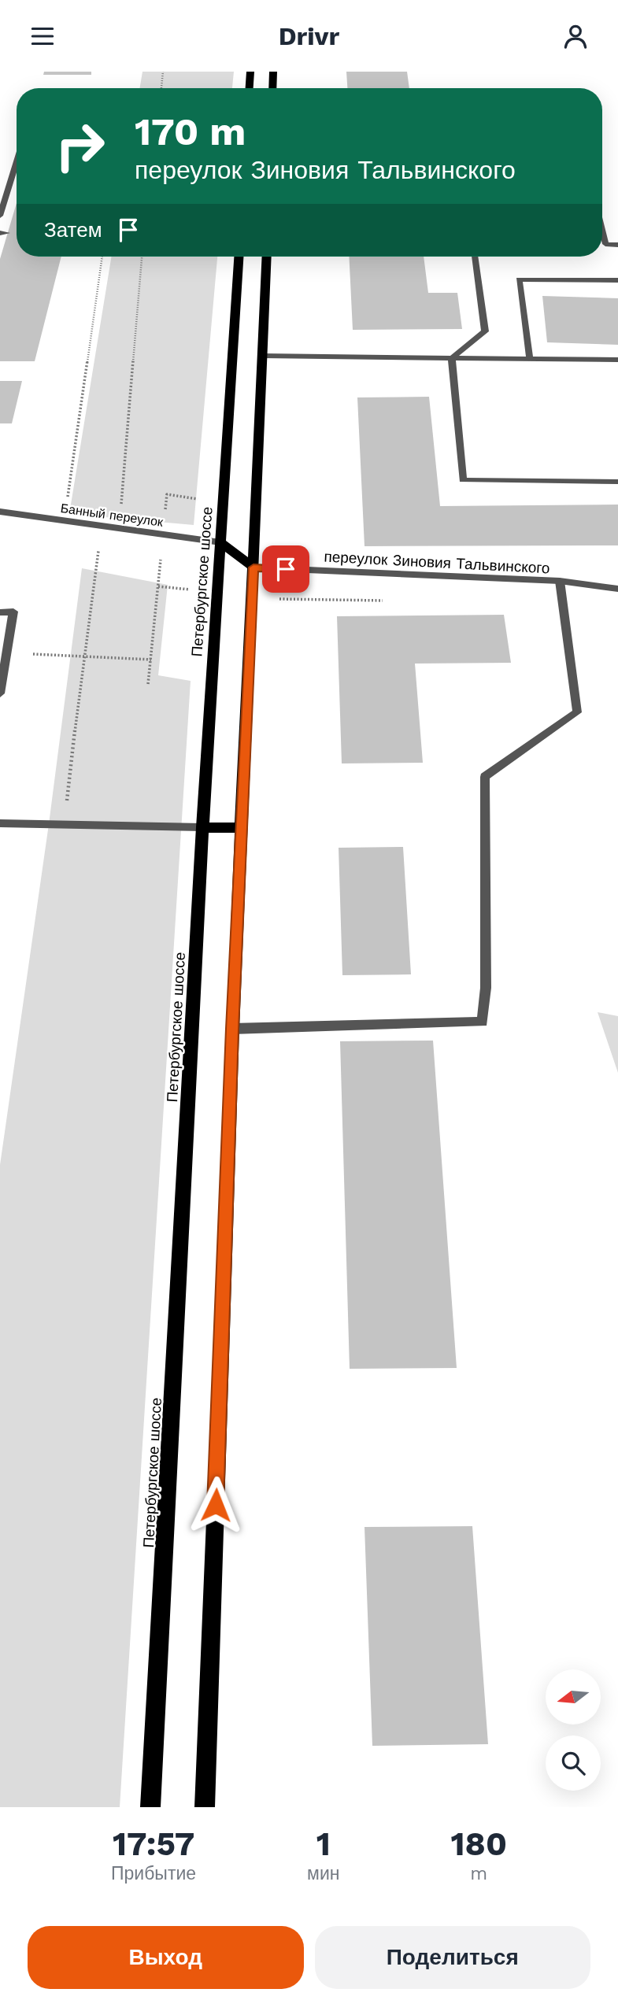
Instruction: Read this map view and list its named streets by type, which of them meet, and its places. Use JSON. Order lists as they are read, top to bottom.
{
  "streets": {
    "main road": ["Петербургское шоссе"],
    "street": ["Банный переулок", "переулок Зиновия Тальвинского"]
  },
  "crossings": [
    ["Банный переулок", "Петербургское шоссе"]
  ],
  "north": "left",
  "page": {
    "header": "Drivr",
    "turn": ["170 m", "переулок Зиновия Тальвинского"],
    "then": "Затем",
    "eta": [
      "17:57",
      "Прибытие",
      "1",
      "мин",
      "180",
      "m"
    ],
    "buttons": ["Выход", "Поделиться"]
  }
}
